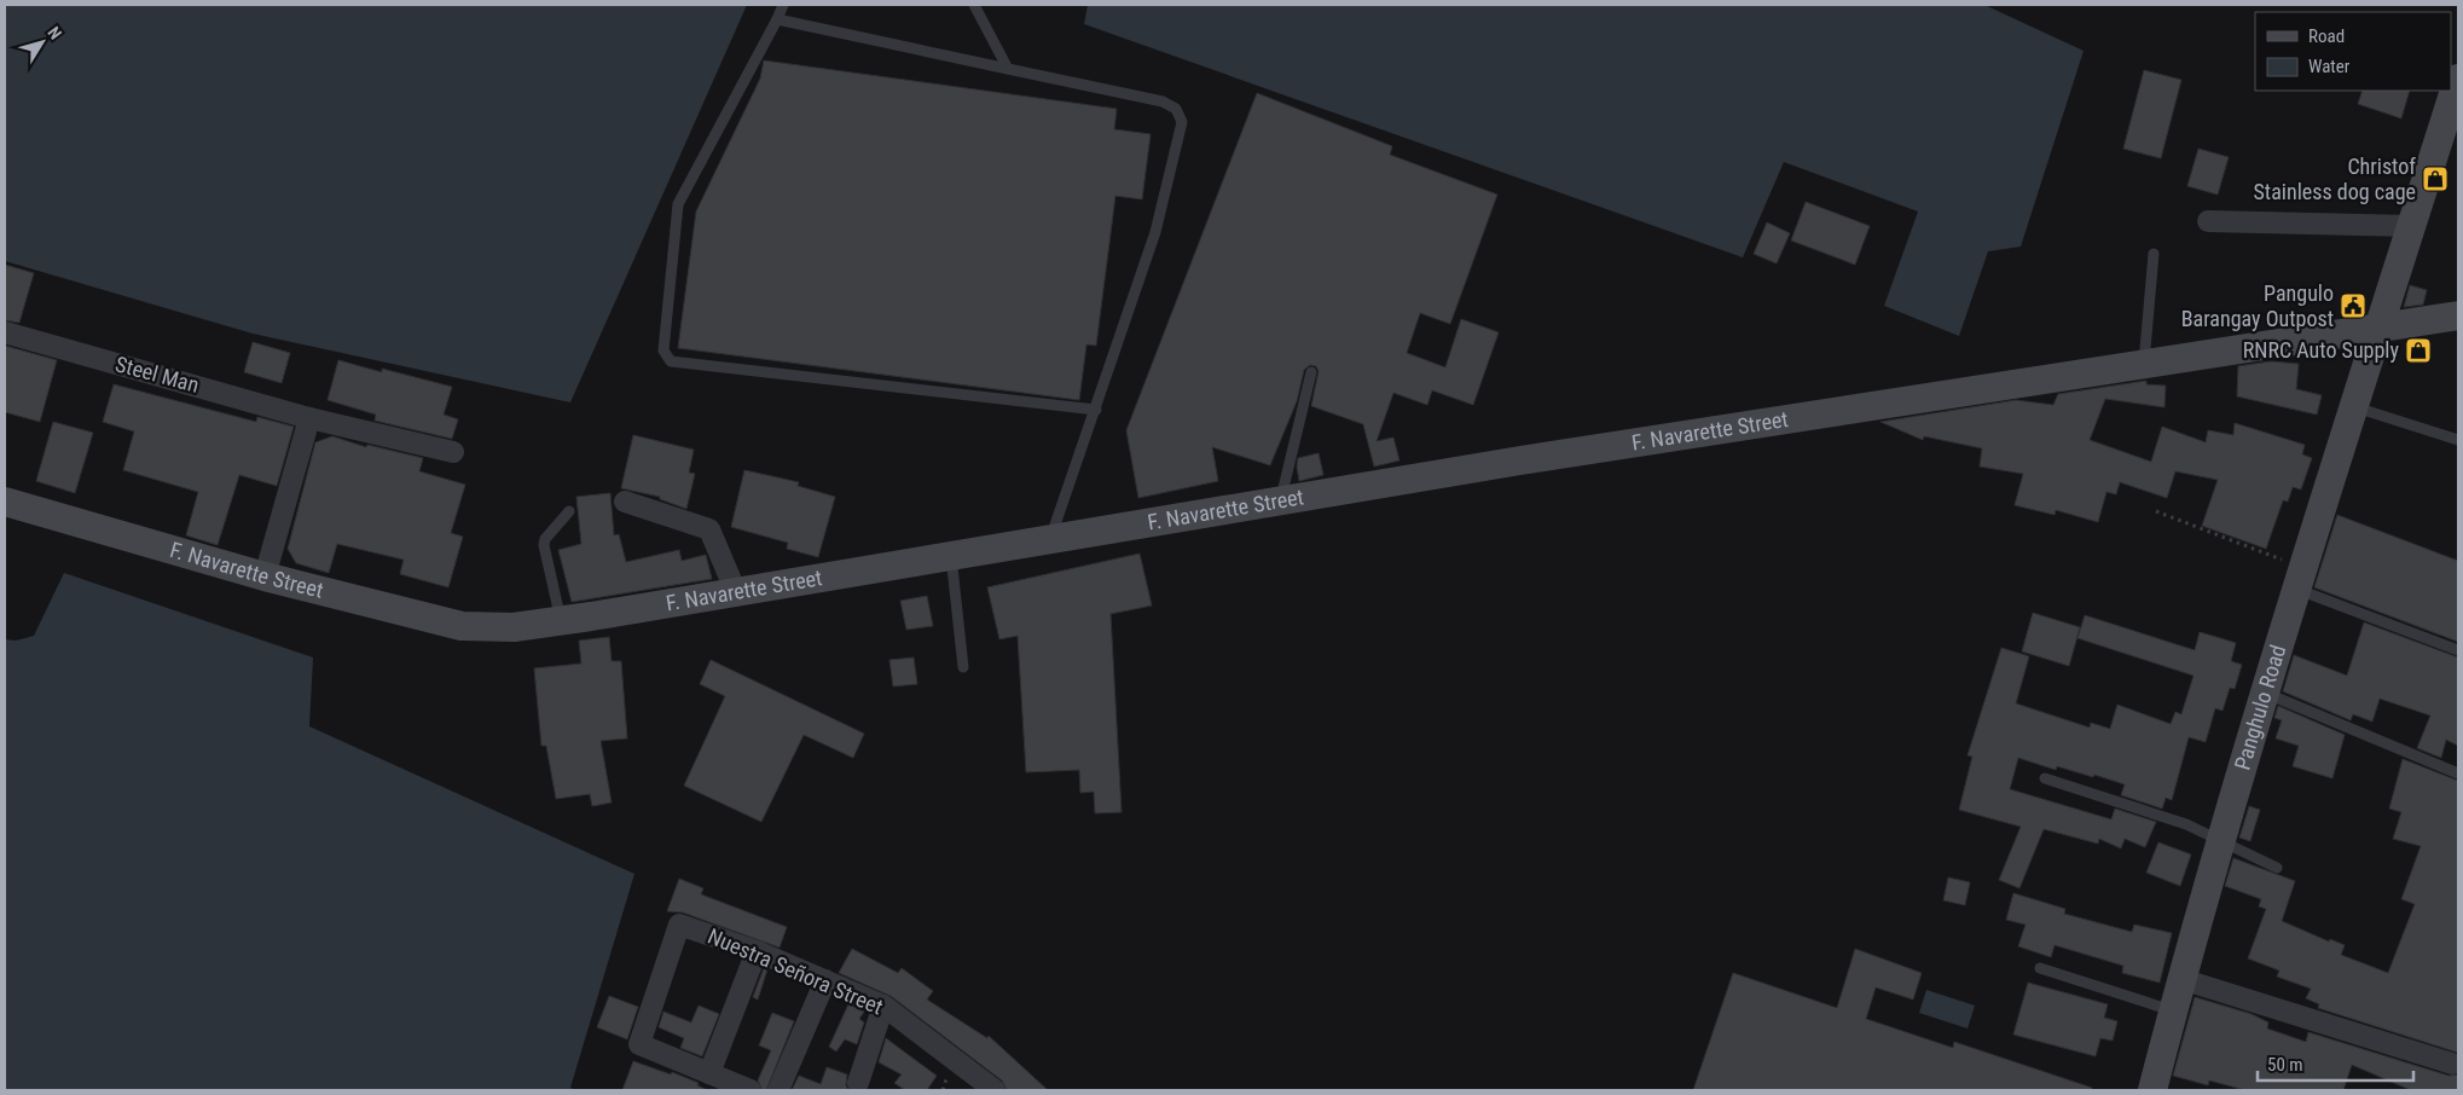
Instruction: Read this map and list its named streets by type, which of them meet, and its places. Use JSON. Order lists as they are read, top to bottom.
{
  "streets": {
    "main road": ["F. Navarette Street", "Panghulo Road"],
    "street": ["Steel Man", "Nuestra Señora Street"]
  },
  "crossings": [
    ["F. Navarette Street", "Panghulo Road"]
  ],
  "places": {
    "shop": ["Christof Stainless dog cage", "RNRC Auto Supply"],
    "public building": ["Pangulo Barangay Outpost"]
  },
  "legend": ["Road", "Water"],
  "scale_bar": "50 m",
  "north": "top right"
}
